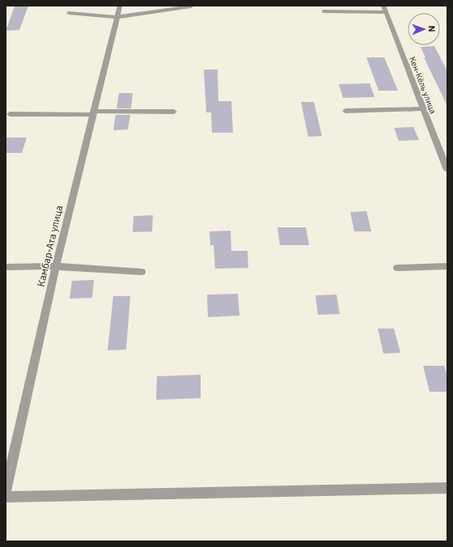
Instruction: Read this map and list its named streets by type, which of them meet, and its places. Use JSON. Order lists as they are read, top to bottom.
{
  "streets": {
    "street": ["Кен-Кёль улица", "Камбар-Ата улица"]
  },
  "north": "right"
}
